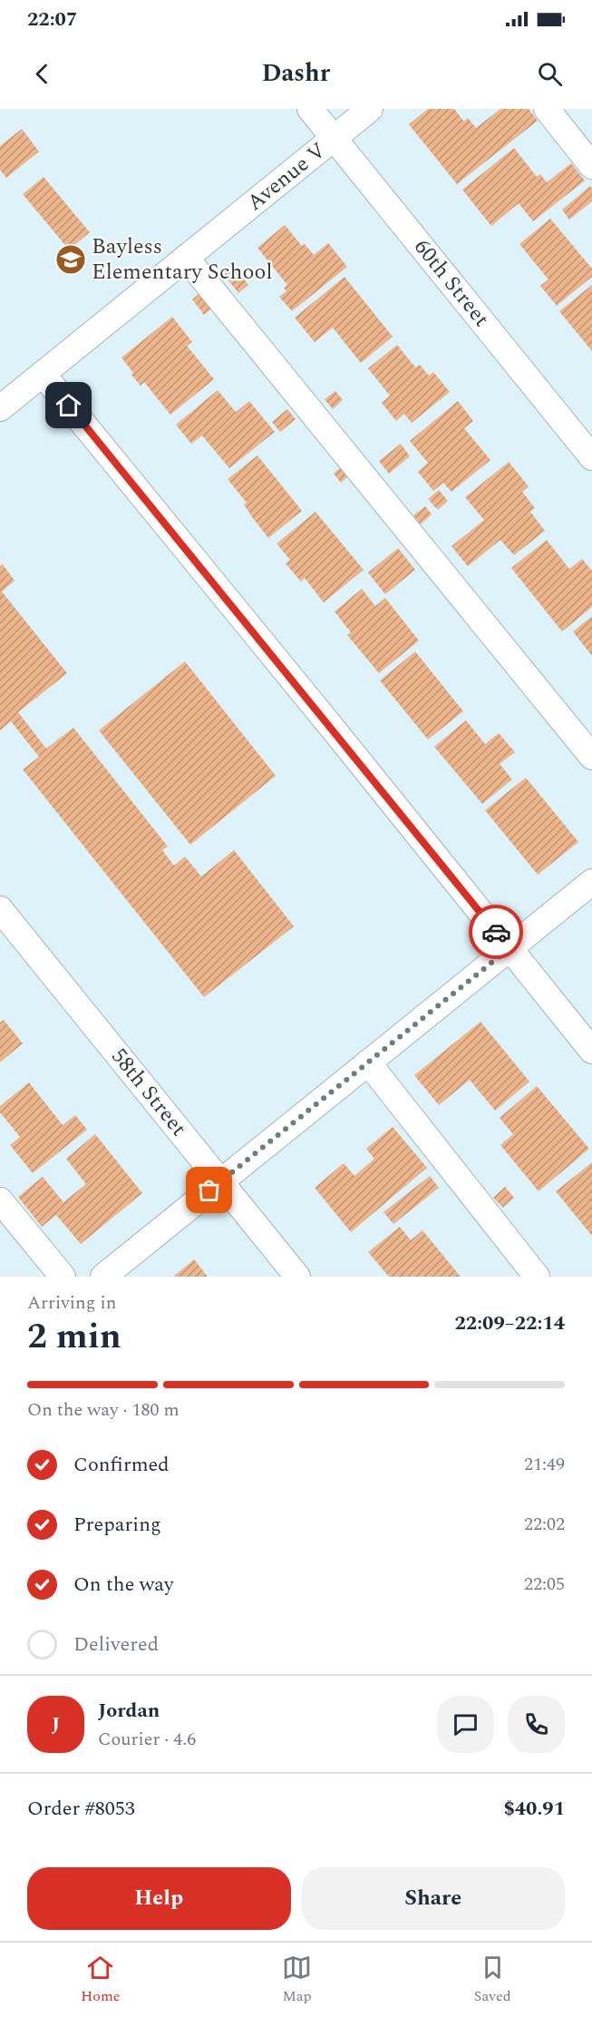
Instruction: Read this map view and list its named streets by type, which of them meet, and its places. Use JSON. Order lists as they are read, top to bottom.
{
  "streets": {
    "street": ["Avenue V", "60th Street", "58th Street"]
  },
  "crossings": [
    ["Avenue V", "60th Street"]
  ],
  "places": {
    "school or university": ["Bayless Elementary School"]
  },
  "page": {
    "status": "22:07",
    "header": "Dashr",
    "heading": ["2 min", "Arriving in", "22:09–22:14"],
    "panel": [
      "Jordan",
      "Courier · 4.6",
      "Order #8053",
      "$40.91"
    ],
    "bar": "On the way · 180 m",
    "list": [
      ["Confirmed", "21:49"],
      ["Preparing", "22:02"],
      ["On the way", "22:05"],
      "Delivered"
    ],
    "round": "J",
    "buttons": ["Help", "Share"],
    "tabs": ["Home", "Map", "Saved"]
  }
}
